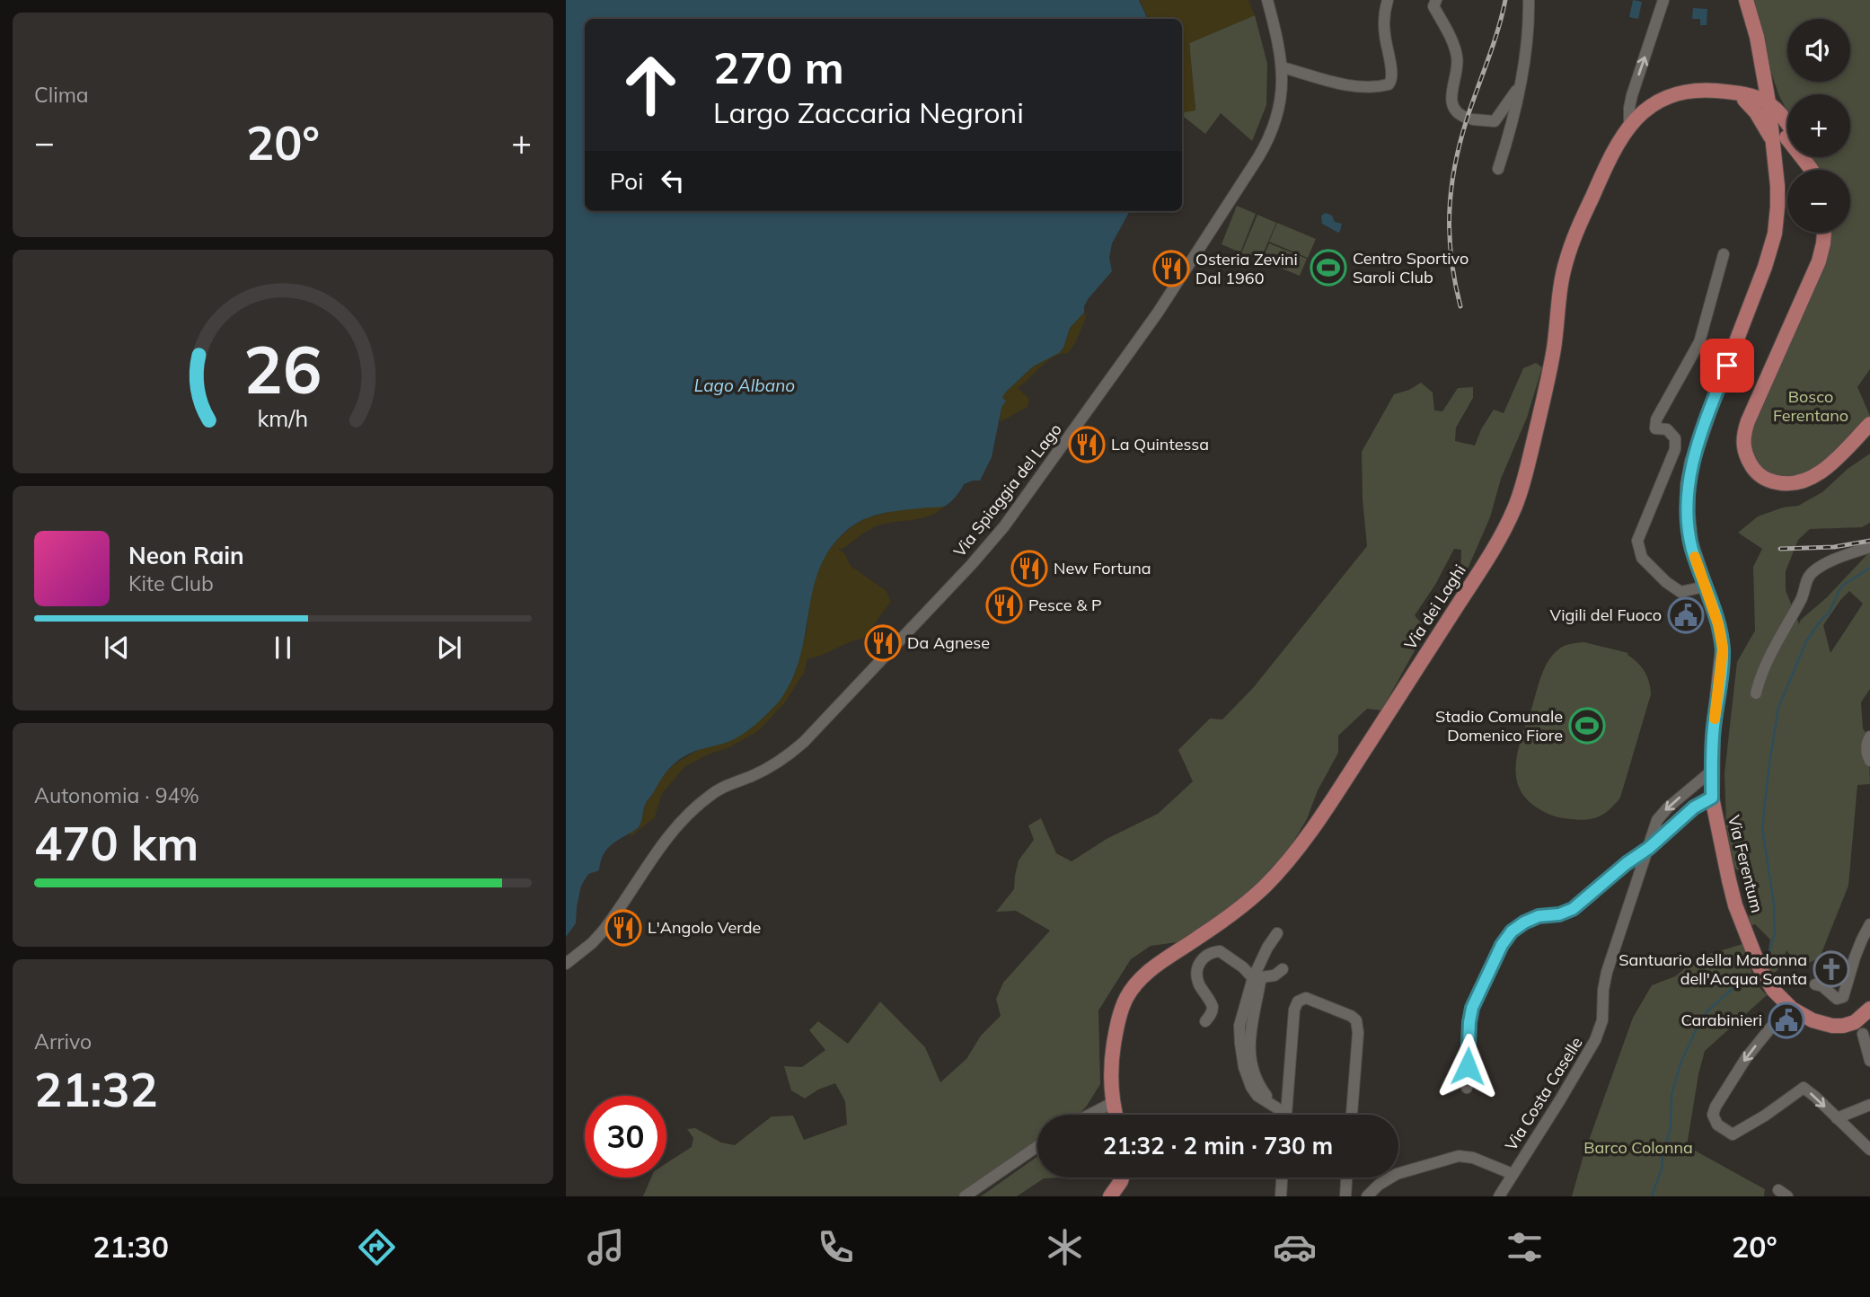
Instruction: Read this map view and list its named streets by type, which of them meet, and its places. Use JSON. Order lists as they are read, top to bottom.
{
  "streets": {
    "main road": ["Via dei Laghi", "Via Ferentum"],
    "street": ["Via Spiaggia del Lago", "Via Costa Caselle"]
  },
  "crossings": [
    ["Via Ferentum", "Via Costa Caselle"]
  ],
  "water": ["Lago Albano"],
  "parks": ["Bosco Ferentano", "Barco Colonna"],
  "places": {
    "sports": ["Centro Sportivo Saroli Club", "Stadio Comunale Domenico Fiore"],
    "restaurant": [
      "Osteria Zevini Dal 1960",
      "La Quintessa",
      "New Fortuna",
      "Pesce & P",
      "Da Agnese",
      "L'Angolo Verde"
    ],
    "public building": ["Vigili del Fuoco", "Carabinieri"],
    "church": ["Santuario della Madonna dell'Acqua Santa"]
  },
  "page": {
    "tile": [
      "Clima",
      ["Autonomia · 94%", "470 km"],
      ["Arrivo", "21:32"]
    ],
    "map_buttons": ["+", "−"],
    "turn": ["270 m", "Largo Zaccaria Negroni"],
    "heat": ["−", "20°", "+"],
    "then": "Poi",
    "song": ["Neon Rain", "Kite Club"],
    "limit": "30",
    "trip": "21:32 · 2 min · 730 m",
    "tabs": ["21:30", "20°"],
    "gauge": ["26", "km/h"]
  }
}
